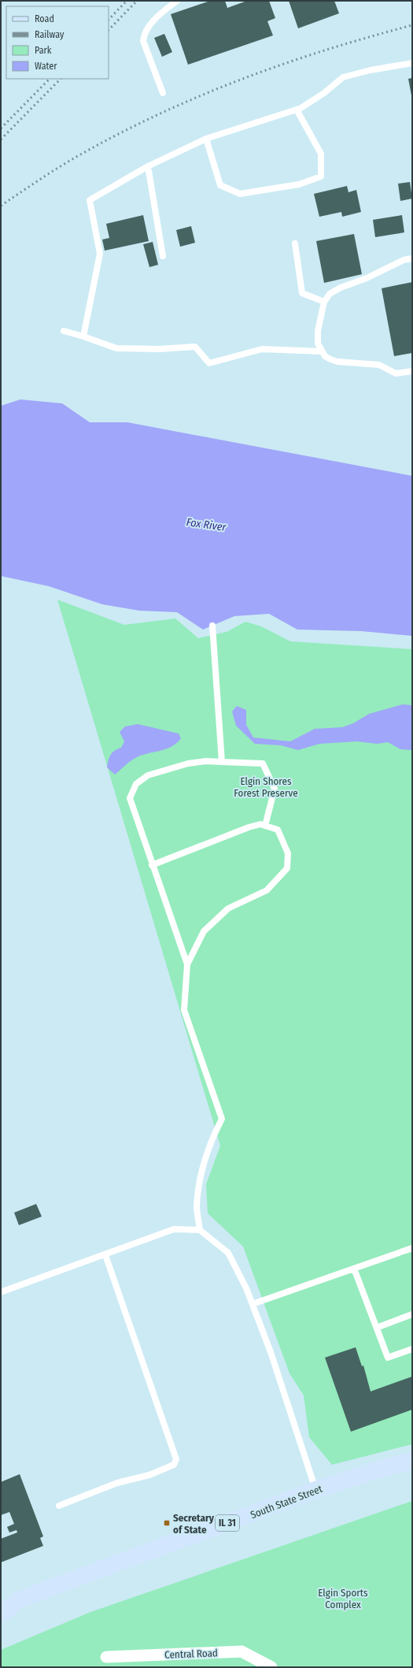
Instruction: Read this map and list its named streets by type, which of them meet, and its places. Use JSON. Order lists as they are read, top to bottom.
{
  "streets": {
    "main road": ["South State Street", "IL 31"],
    "street": ["Central Road"]
  },
  "water": ["Fox River"],
  "parks": ["Elgin Shores Forest Preserve", "Elgin Sports Complex"],
  "places": {
    "transit": ["Secretary of State"]
  },
  "legend": [
    "Road",
    "Railway",
    "Park",
    "Water"
  ]
}
